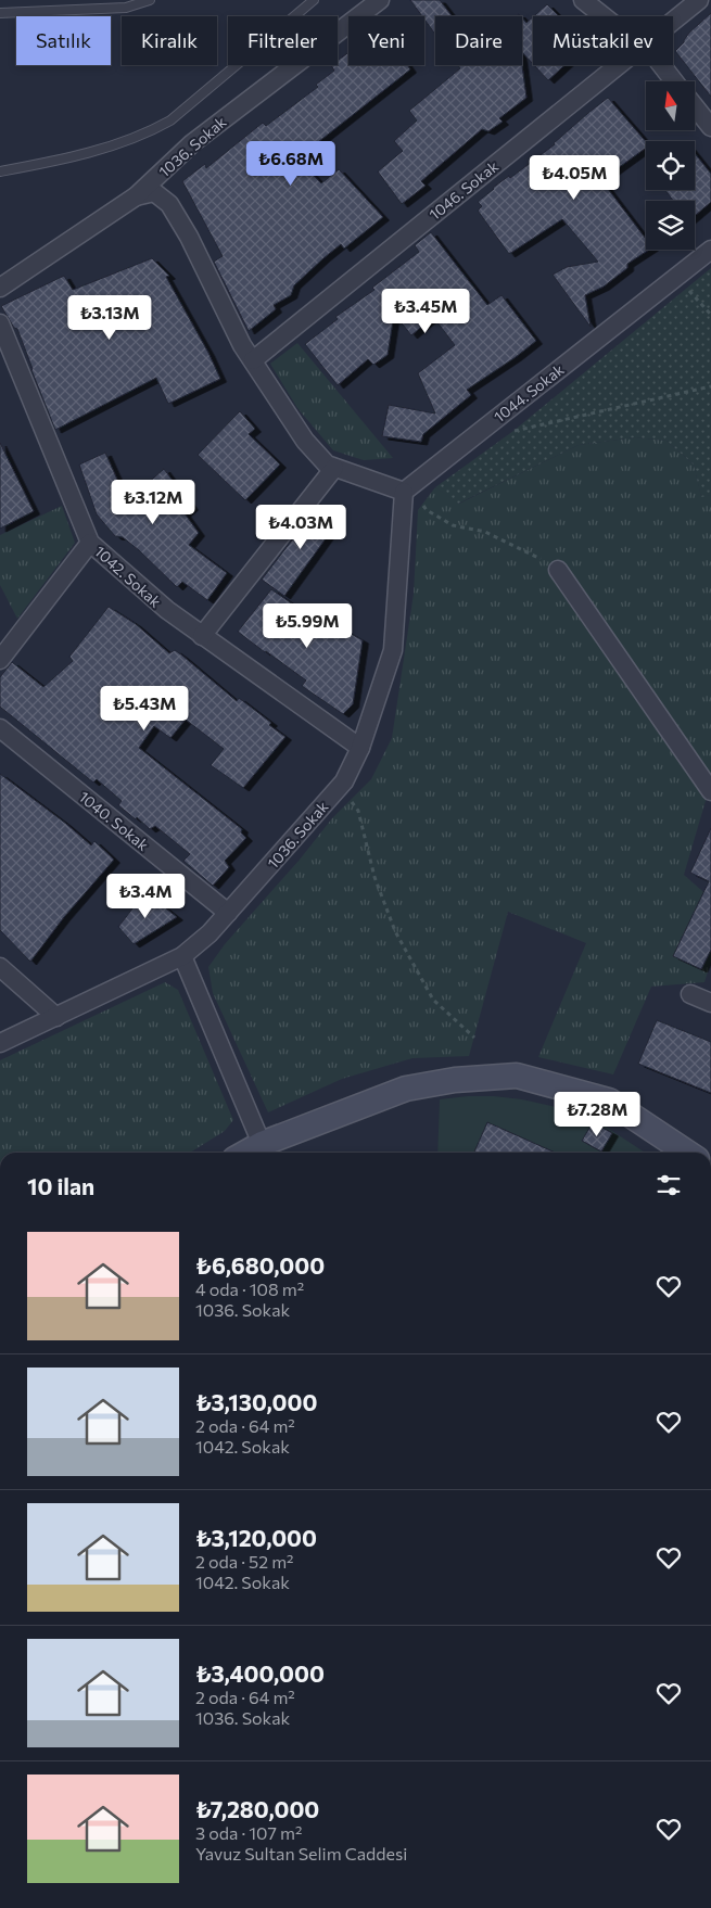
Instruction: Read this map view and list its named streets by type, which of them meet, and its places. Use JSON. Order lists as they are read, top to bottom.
{
  "streets": {
    "street": [
      "1036. Sokak",
      "1046. Sokak",
      "1044. Sokak",
      "1042. Sokak",
      "1040. Sokak"
    ]
  },
  "crossings": [
    ["1036. Sokak", "1044. Sokak"],
    ["1036. Sokak", "1042. Sokak"],
    ["1036. Sokak", "1040. Sokak"]
  ],
  "north": "top",
  "page": {
    "chip": [
      "Satılık",
      "Kiralık",
      "Filtreler",
      "Yeni",
      "Daire",
      "Müstakil ev"
    ],
    "price": [
      "₺6.68M",
      "₺4.05M",
      "₺3.45M",
      "₺3.13M",
      "₺3.12M",
      "₺4.03M",
      "₺5.99M",
      "₺5.43M",
      "₺3.4M",
      "₺7.28M"
    ],
    "heading": "10 ilan",
    "list": [
      {
        "name": "₺6,680,000",
        "note": "4 oda · 108 m² · 1036. Sokak"
      },
      {
        "name": "₺3,130,000",
        "note": "2 oda · 64 m² · 1042. Sokak"
      },
      {
        "name": "₺3,120,000",
        "note": "2 oda · 52 m² · 1042. Sokak"
      },
      {
        "name": "₺3,400,000",
        "note": "2 oda · 64 m² · 1036. Sokak"
      },
      {
        "name": "₺7,280,000",
        "note": "3 oda · 107 m² · Yavuz Sultan Selim Caddesi"
      }
    ]
  }
}
